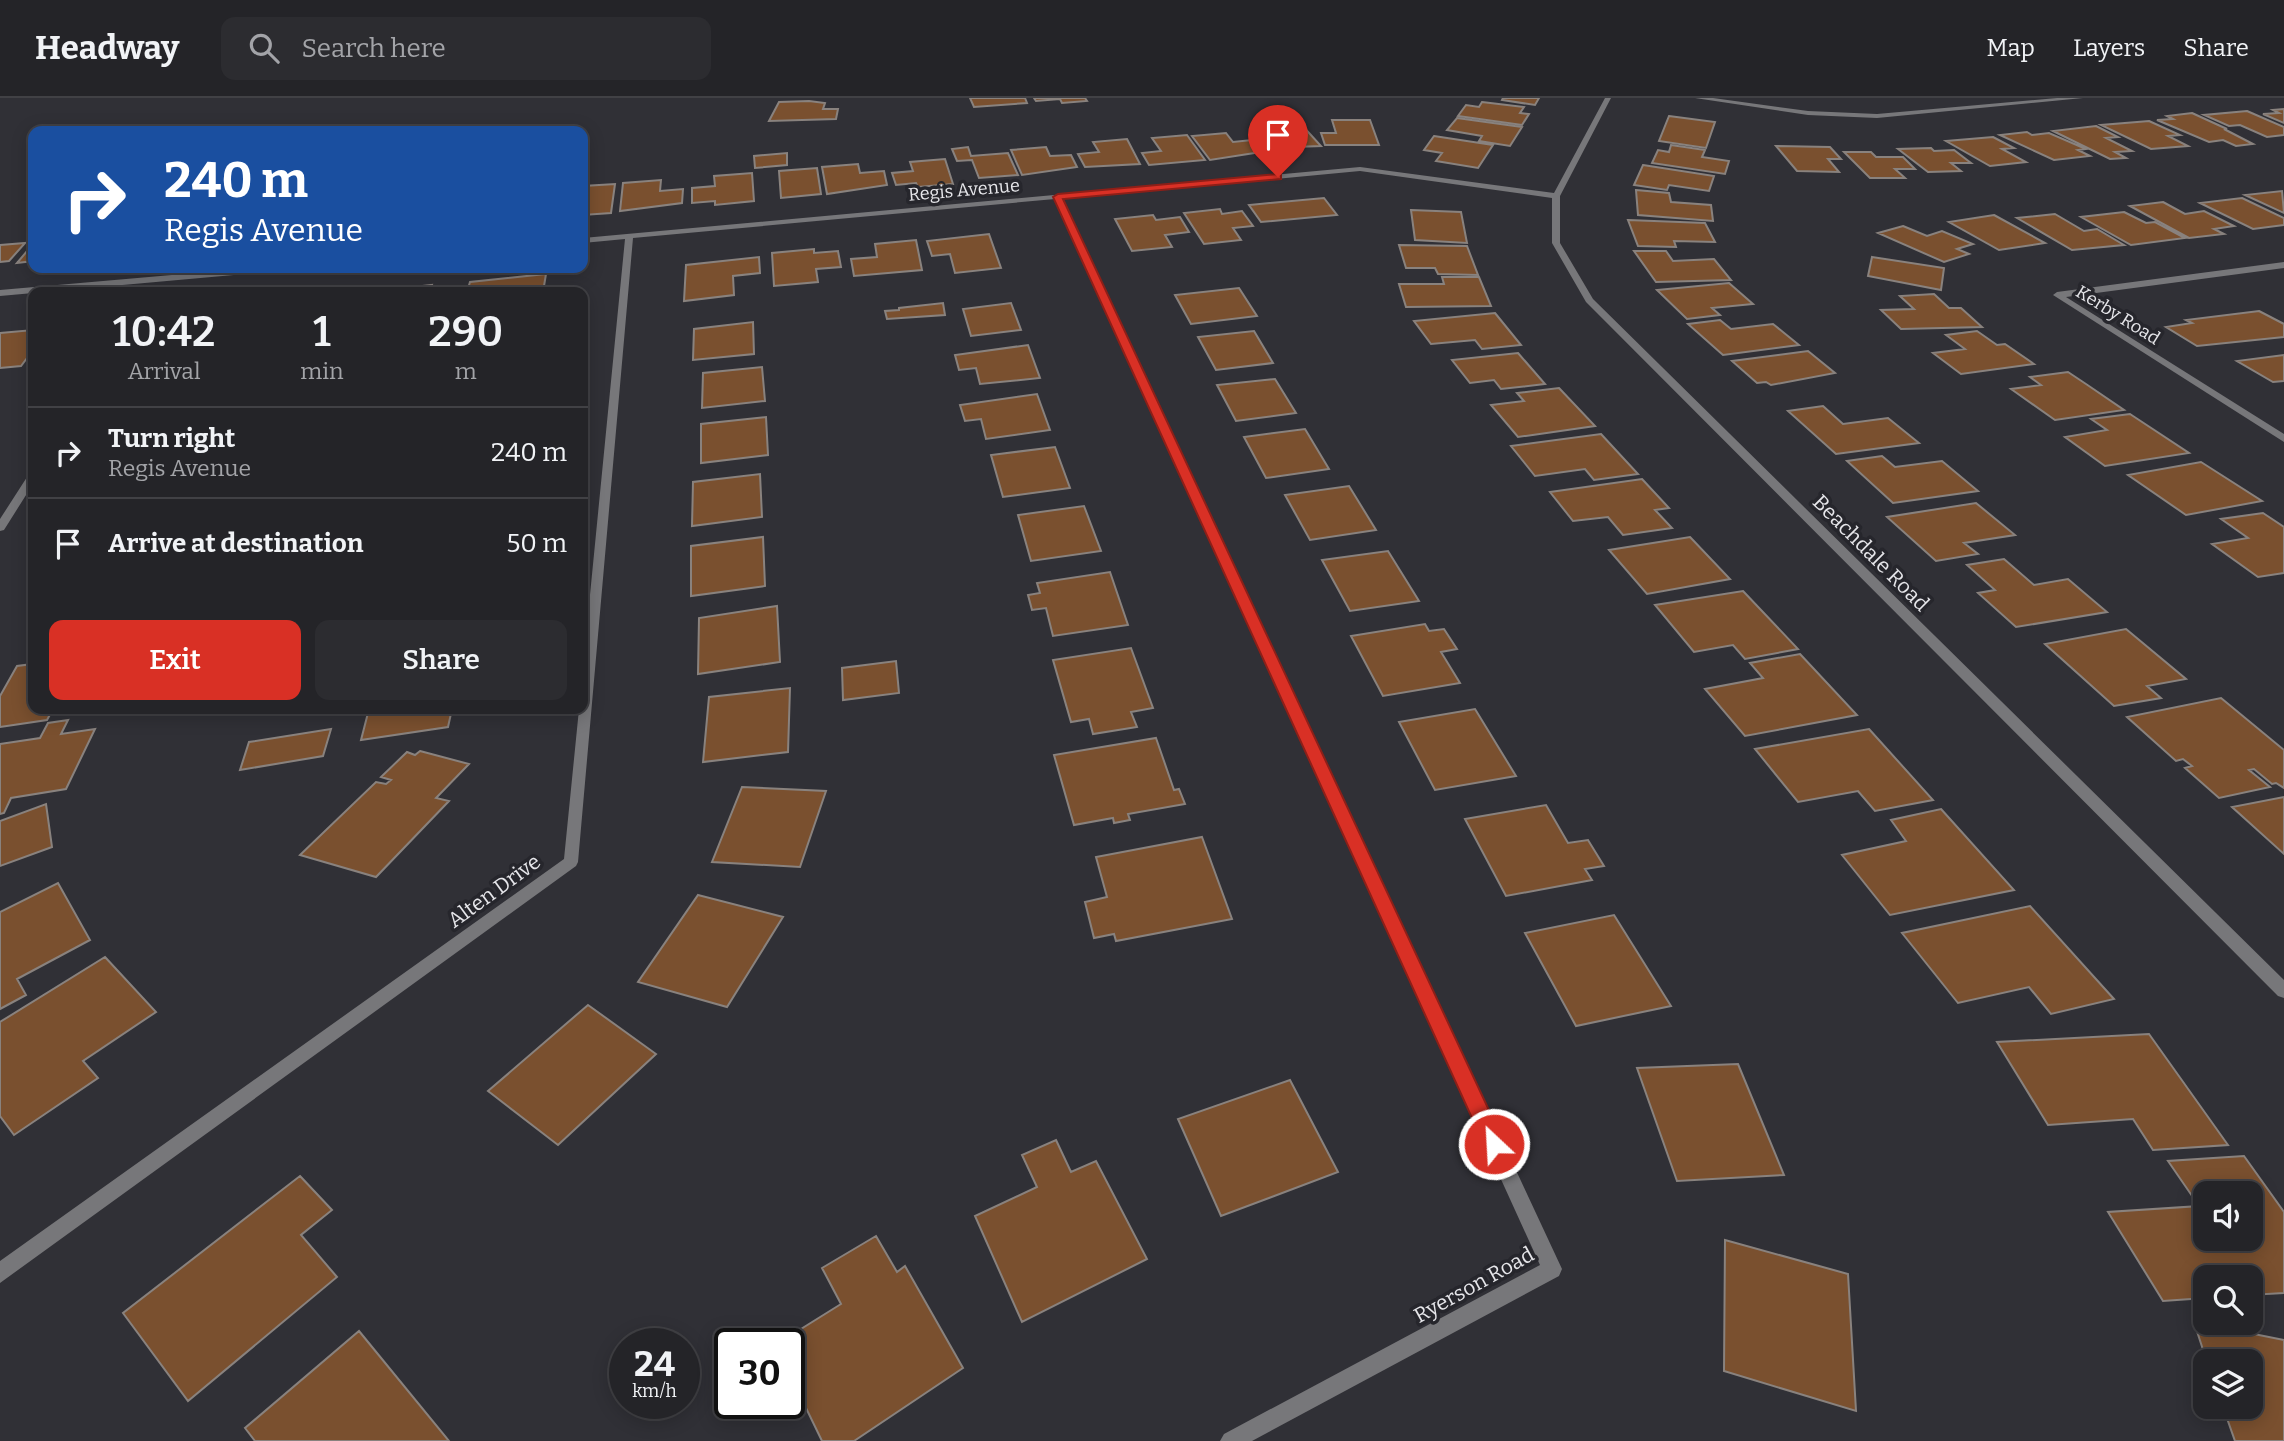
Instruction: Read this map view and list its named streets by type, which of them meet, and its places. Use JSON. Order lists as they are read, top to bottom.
{
  "streets": {
    "street": [
      "Regis Avenue",
      "Kerby Road",
      "Beachdale Road",
      "Alten Drive",
      "Ryerson Road"
    ]
  },
  "crossings": [
    ["Regis Avenue", "Beachdale Road"],
    ["Regis Avenue", "Alten Drive"],
    ["Regis Avenue", "Ryerson Road"]
  ],
  "page": {
    "header": "Headway",
    "search": "Search here",
    "nav": ["Map", "Layers", "Share"],
    "turn": ["240 m", "Regis Avenue"],
    "eta": [
      "10:42",
      "Arrival",
      "1",
      "min",
      "290",
      "m"
    ],
    "list": [
      {
        "name": "Turn right",
        "note": "Regis Avenue",
        "value": "240 m"
      },
      {
        "name": "Arrive at destination",
        "value": "50 m"
      }
    ],
    "buttons": ["Exit", "Share"],
    "speed": "24 km/h",
    "limit": "30"
  }
}
